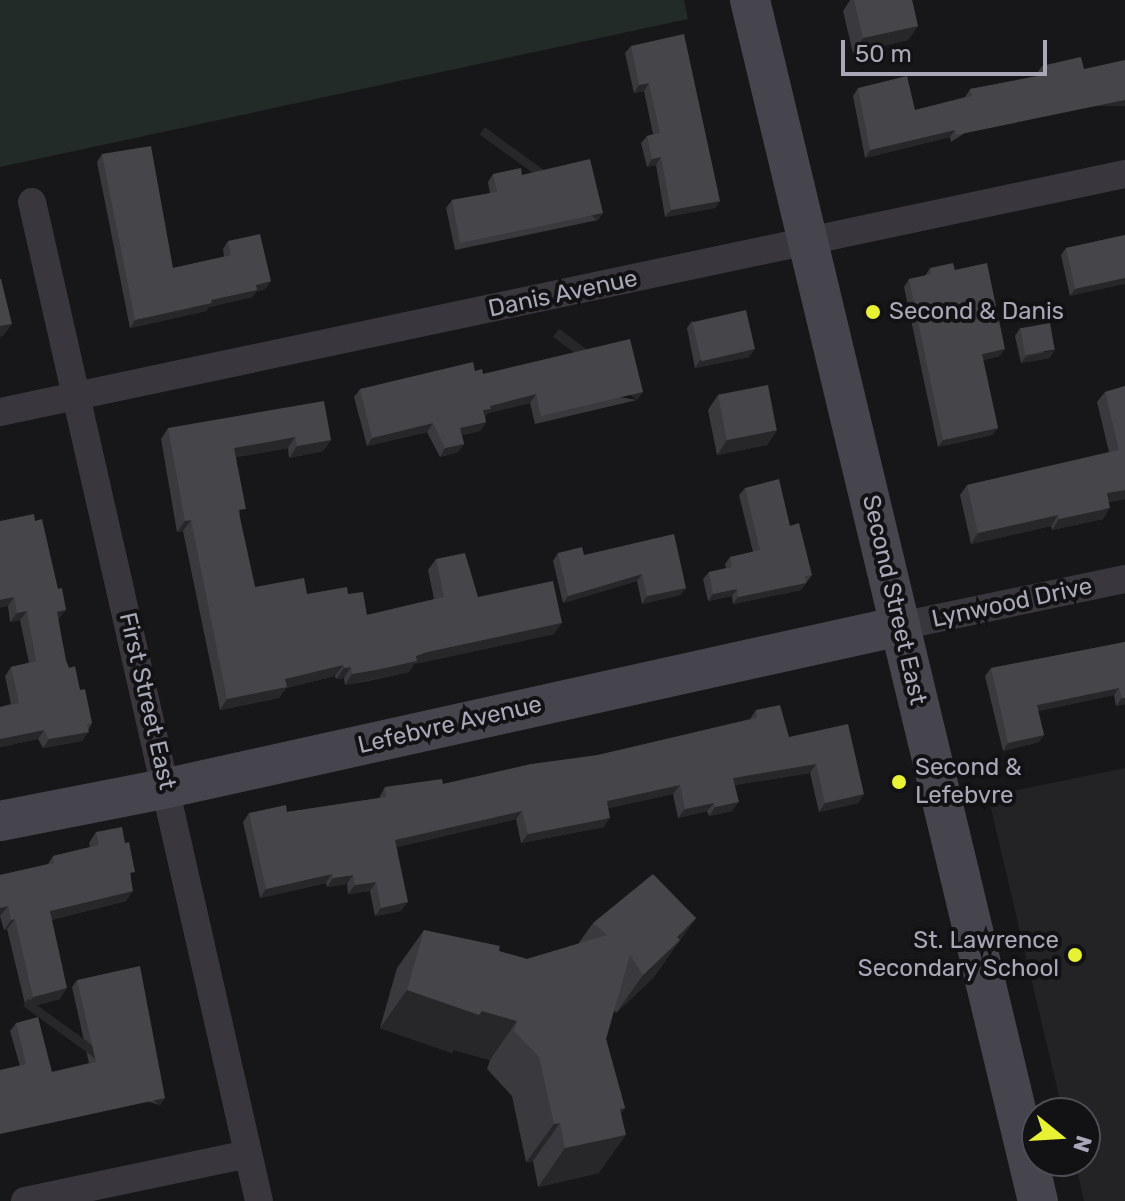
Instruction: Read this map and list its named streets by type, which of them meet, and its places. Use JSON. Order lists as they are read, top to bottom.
{
  "streets": {
    "main road": ["Second Street East", "Lefebvre Avenue"],
    "street": ["Danis Avenue", "Lynwood Drive", "First Street East"]
  },
  "crossings": [
    ["Danis Avenue", "Second Street East"],
    ["Danis Avenue", "First Street East"],
    ["Second Street East", "Lynwood Drive"],
    ["Second Street East", "Lefebvre Avenue"],
    ["Lynwood Drive", "Lefebvre Avenue"],
    ["First Street East", "Lefebvre Avenue"]
  ],
  "places": ["Second & Danis", "Second & Lefebvre", "St. Lawrence Secondary School"],
  "scale_bar": "50 m",
  "north": "right"
}
